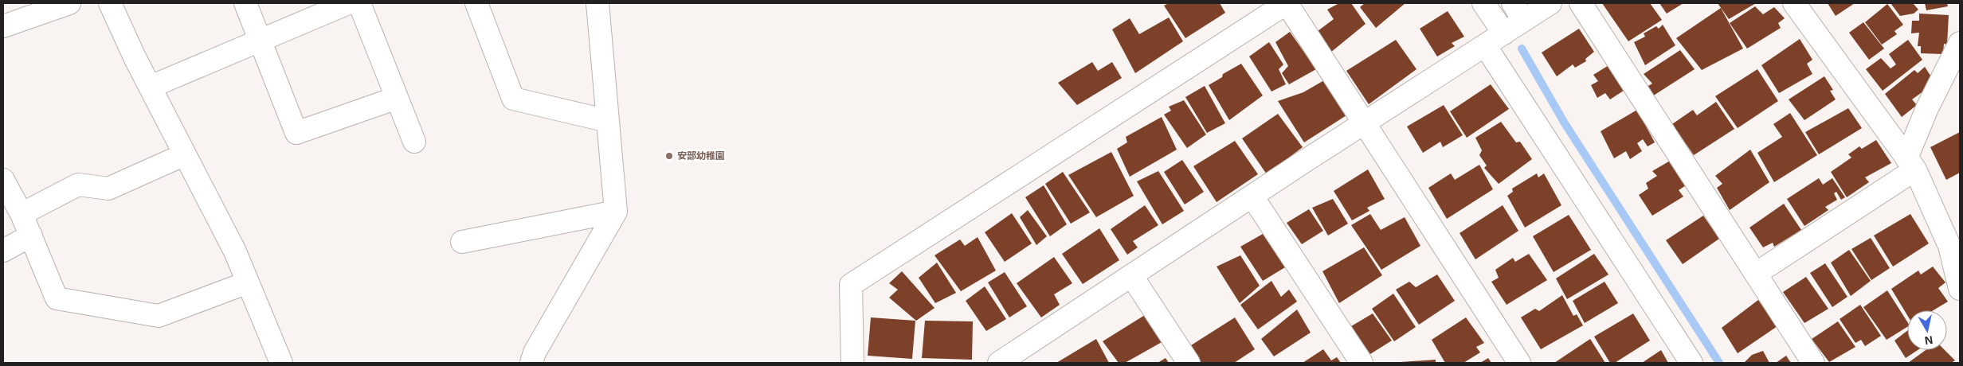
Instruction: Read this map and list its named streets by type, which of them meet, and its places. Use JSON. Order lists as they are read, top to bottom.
{
  "places": ["安部幼稚園"],
  "north": "bottom"
}
